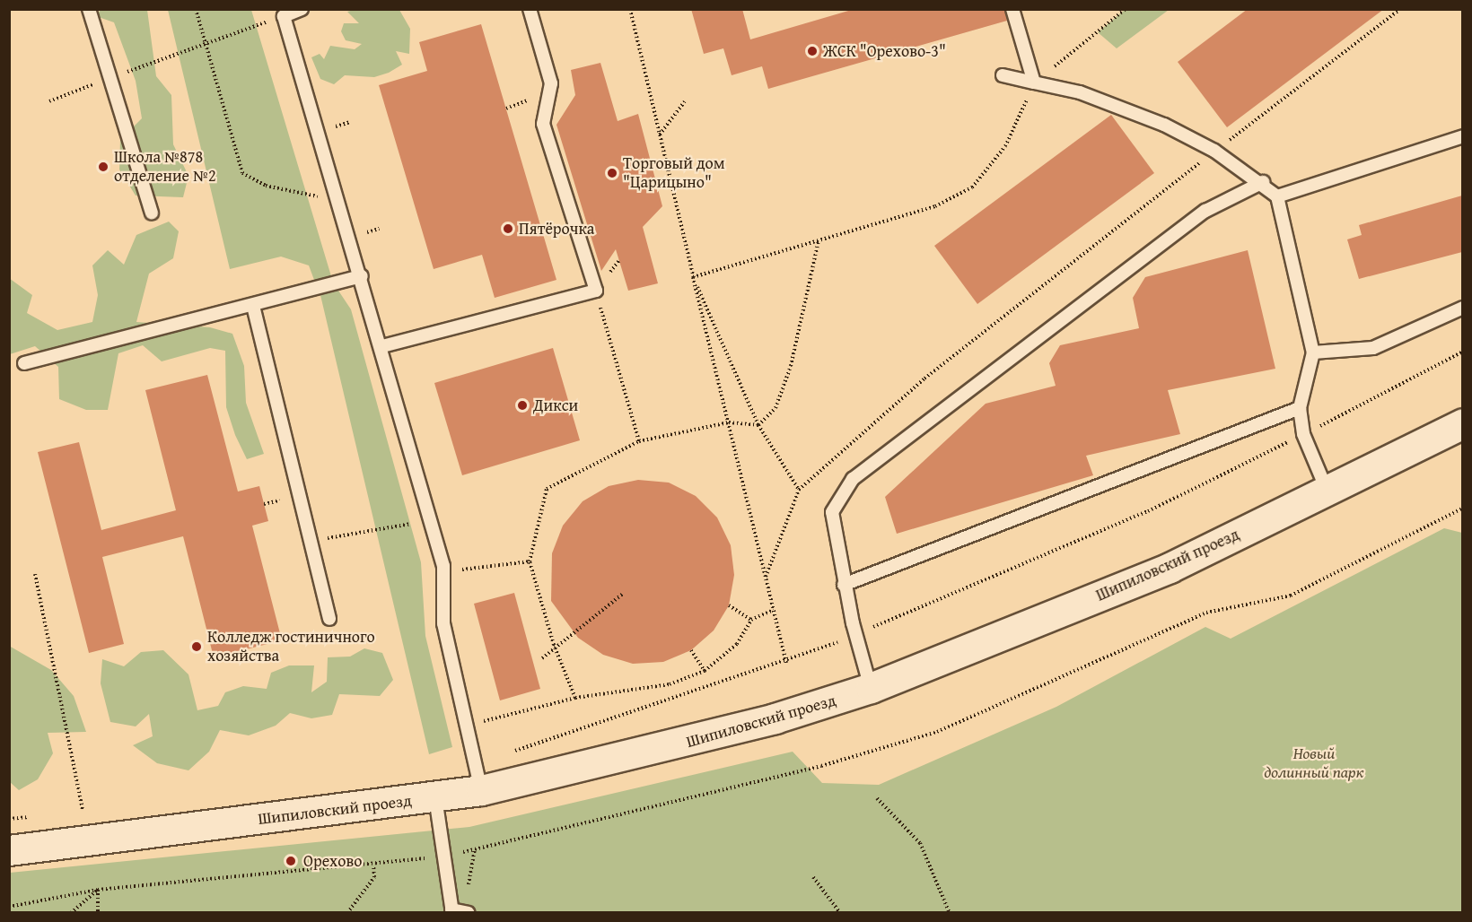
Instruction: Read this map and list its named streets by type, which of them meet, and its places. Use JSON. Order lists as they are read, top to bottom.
{
  "streets": {
    "main road": ["Шипиловский проезд"]
  },
  "parks": ["Новый долинный парк"],
  "places": [
    "ЖСК \"Орехово-3\"",
    "Школа №878 отделение №2",
    "Торговый дом \"Царицыно\"",
    "Пятёрочка",
    "Дикси",
    "Колледж гостиничного хозяйcтва",
    "Орехово"
  ]
}
